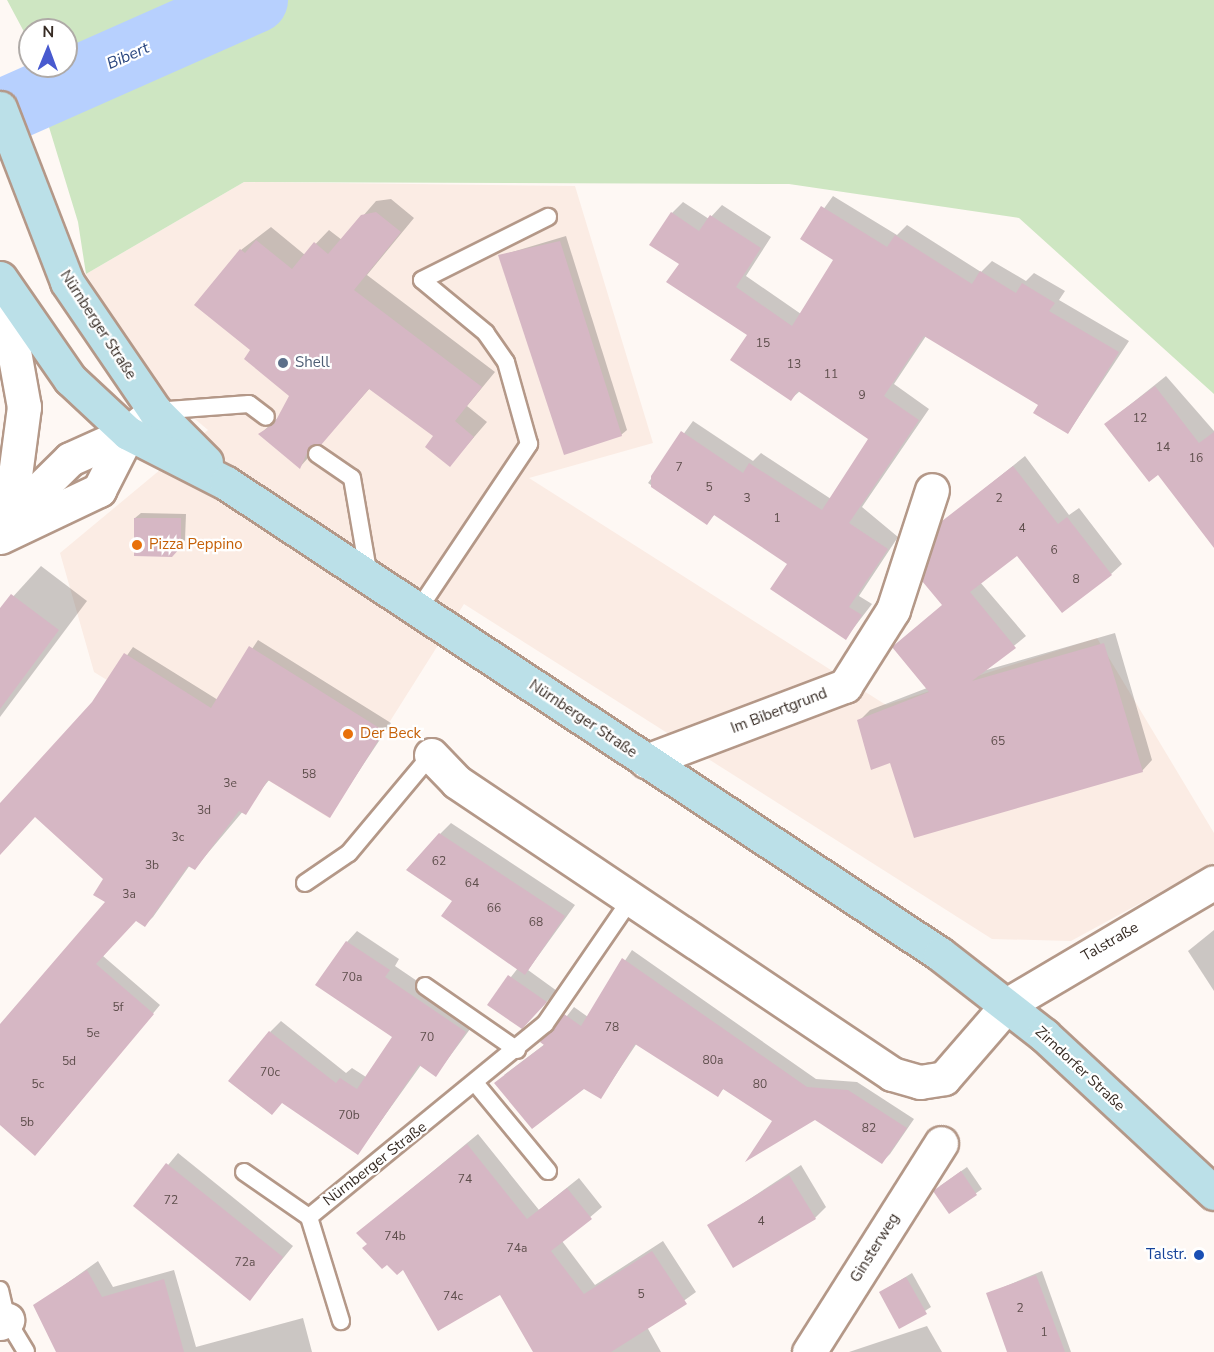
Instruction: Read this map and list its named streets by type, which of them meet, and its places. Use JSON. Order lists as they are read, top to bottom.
{
  "streets": {
    "main road": ["Nürnberger Straße", "Zirndorfer Straße"],
    "street": ["Im Bibertgrund", "Talstraße", "Ginsterweg"]
  },
  "crossings": [
    ["Nürnberger Straße", "Im Bibertgrund"],
    ["Nürnberger Straße", "Zirndorfer Straße"],
    ["Talstraße", "Zirndorfer Straße"]
  ],
  "water": ["Bibert"],
  "places": [
    "Shell",
    "Pizza Peppino",
    "Der Beck",
    "Talstr."
  ],
  "house_numbers": [
    "15",
    "13",
    "11",
    "9",
    "12",
    "14",
    "16",
    "7",
    "5",
    "3",
    "2",
    "1",
    "4",
    "6",
    "8",
    "65",
    "58",
    "3e",
    "3d",
    "3c",
    "62",
    "3b",
    "64",
    "3a",
    "66",
    "68",
    "70a",
    "5f",
    "78",
    "5e",
    "70",
    "80a",
    "5d",
    "70c",
    "5c",
    "80",
    "70b",
    "5b",
    "82",
    "74",
    "72",
    "4",
    "74b",
    "74a",
    "72a",
    "5",
    "74c",
    "2",
    "1"
  ],
  "north": "top"
}
